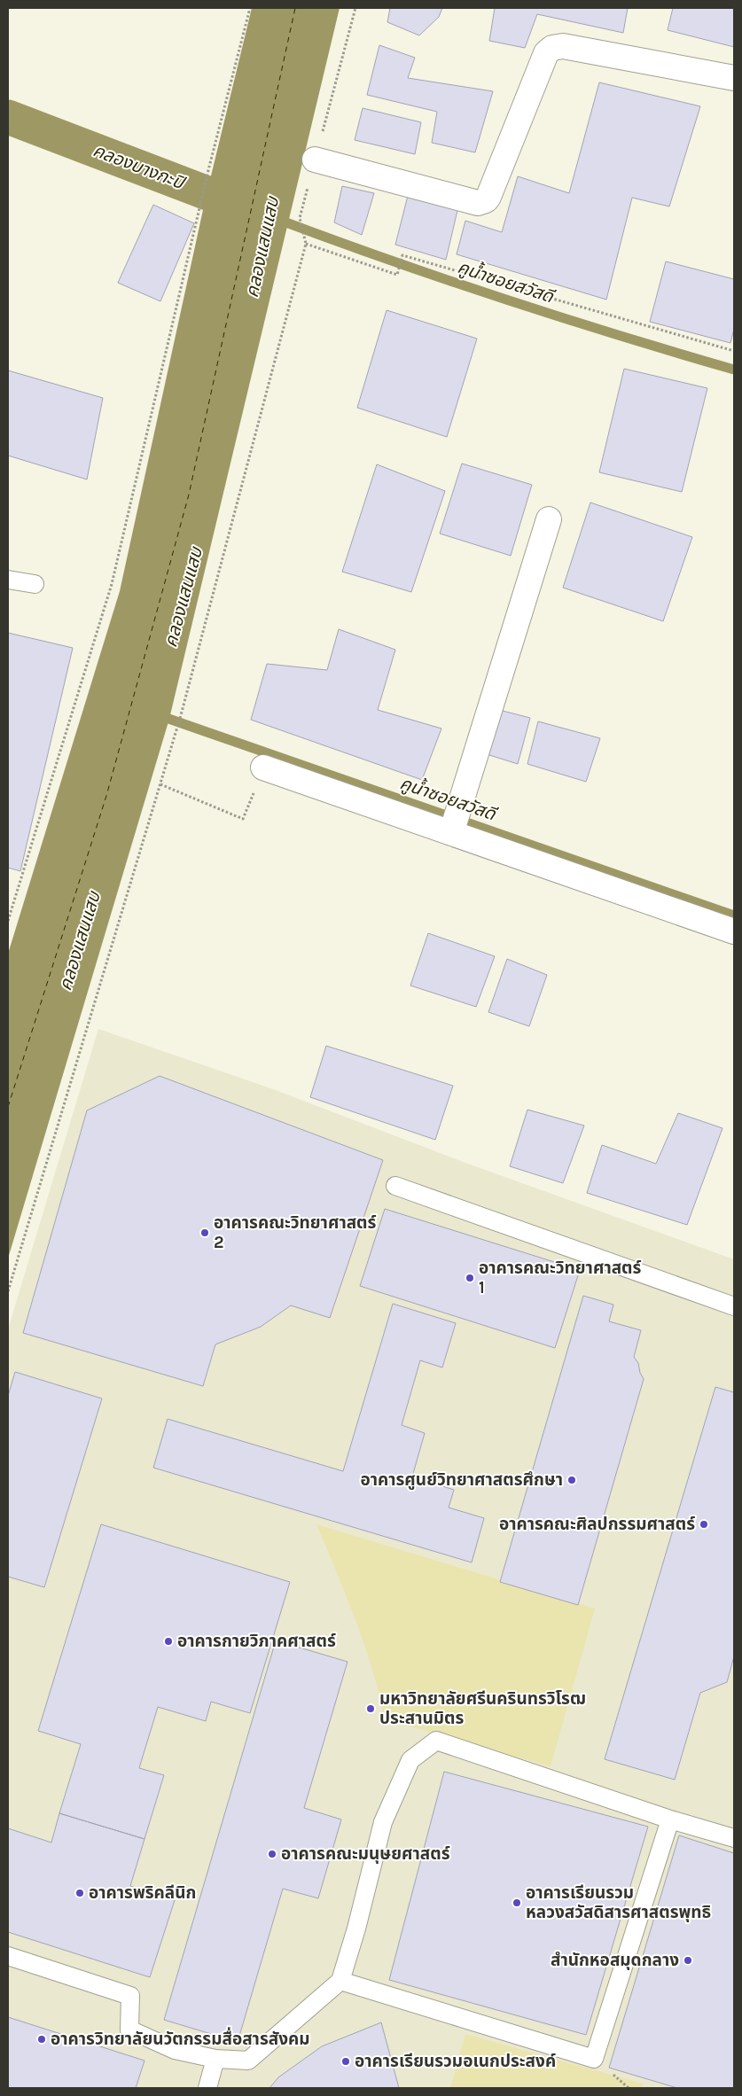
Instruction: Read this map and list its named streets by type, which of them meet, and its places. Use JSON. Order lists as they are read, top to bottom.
{
  "water": ["คลองบางกะปิ", "คลองแสนแสบ", "คูน้ำซอยสวัสดี"],
  "places": [
    "อาคารคณะวิทยาศาสตร์ 2",
    "อาคารคณะวิทยาศาสตร์ 1",
    "อาคารศูนย์วิทยาศาสตรศึกษา",
    "อาคารคณะศิลปกรรมศาสตร์",
    "อาคารกายวิภาคศาสตร์",
    "มหาวิทยาลัยศรีนครินทรวิโรฒ ประสานมิตร",
    "อาคารคณะมนุษยศาสตร์",
    "อาคารพริคลีนิก",
    "อาคารเรียนรวม หลวงสวัสดิสารศาสตรพุทธิ",
    "สำนักหอสมุดกลาง",
    "อาคารวิทยาลัยนวัตกรรมสื่อสารสังคม",
    "อาคารเรียนรวมอเนกประสงค์"
  ]
}
